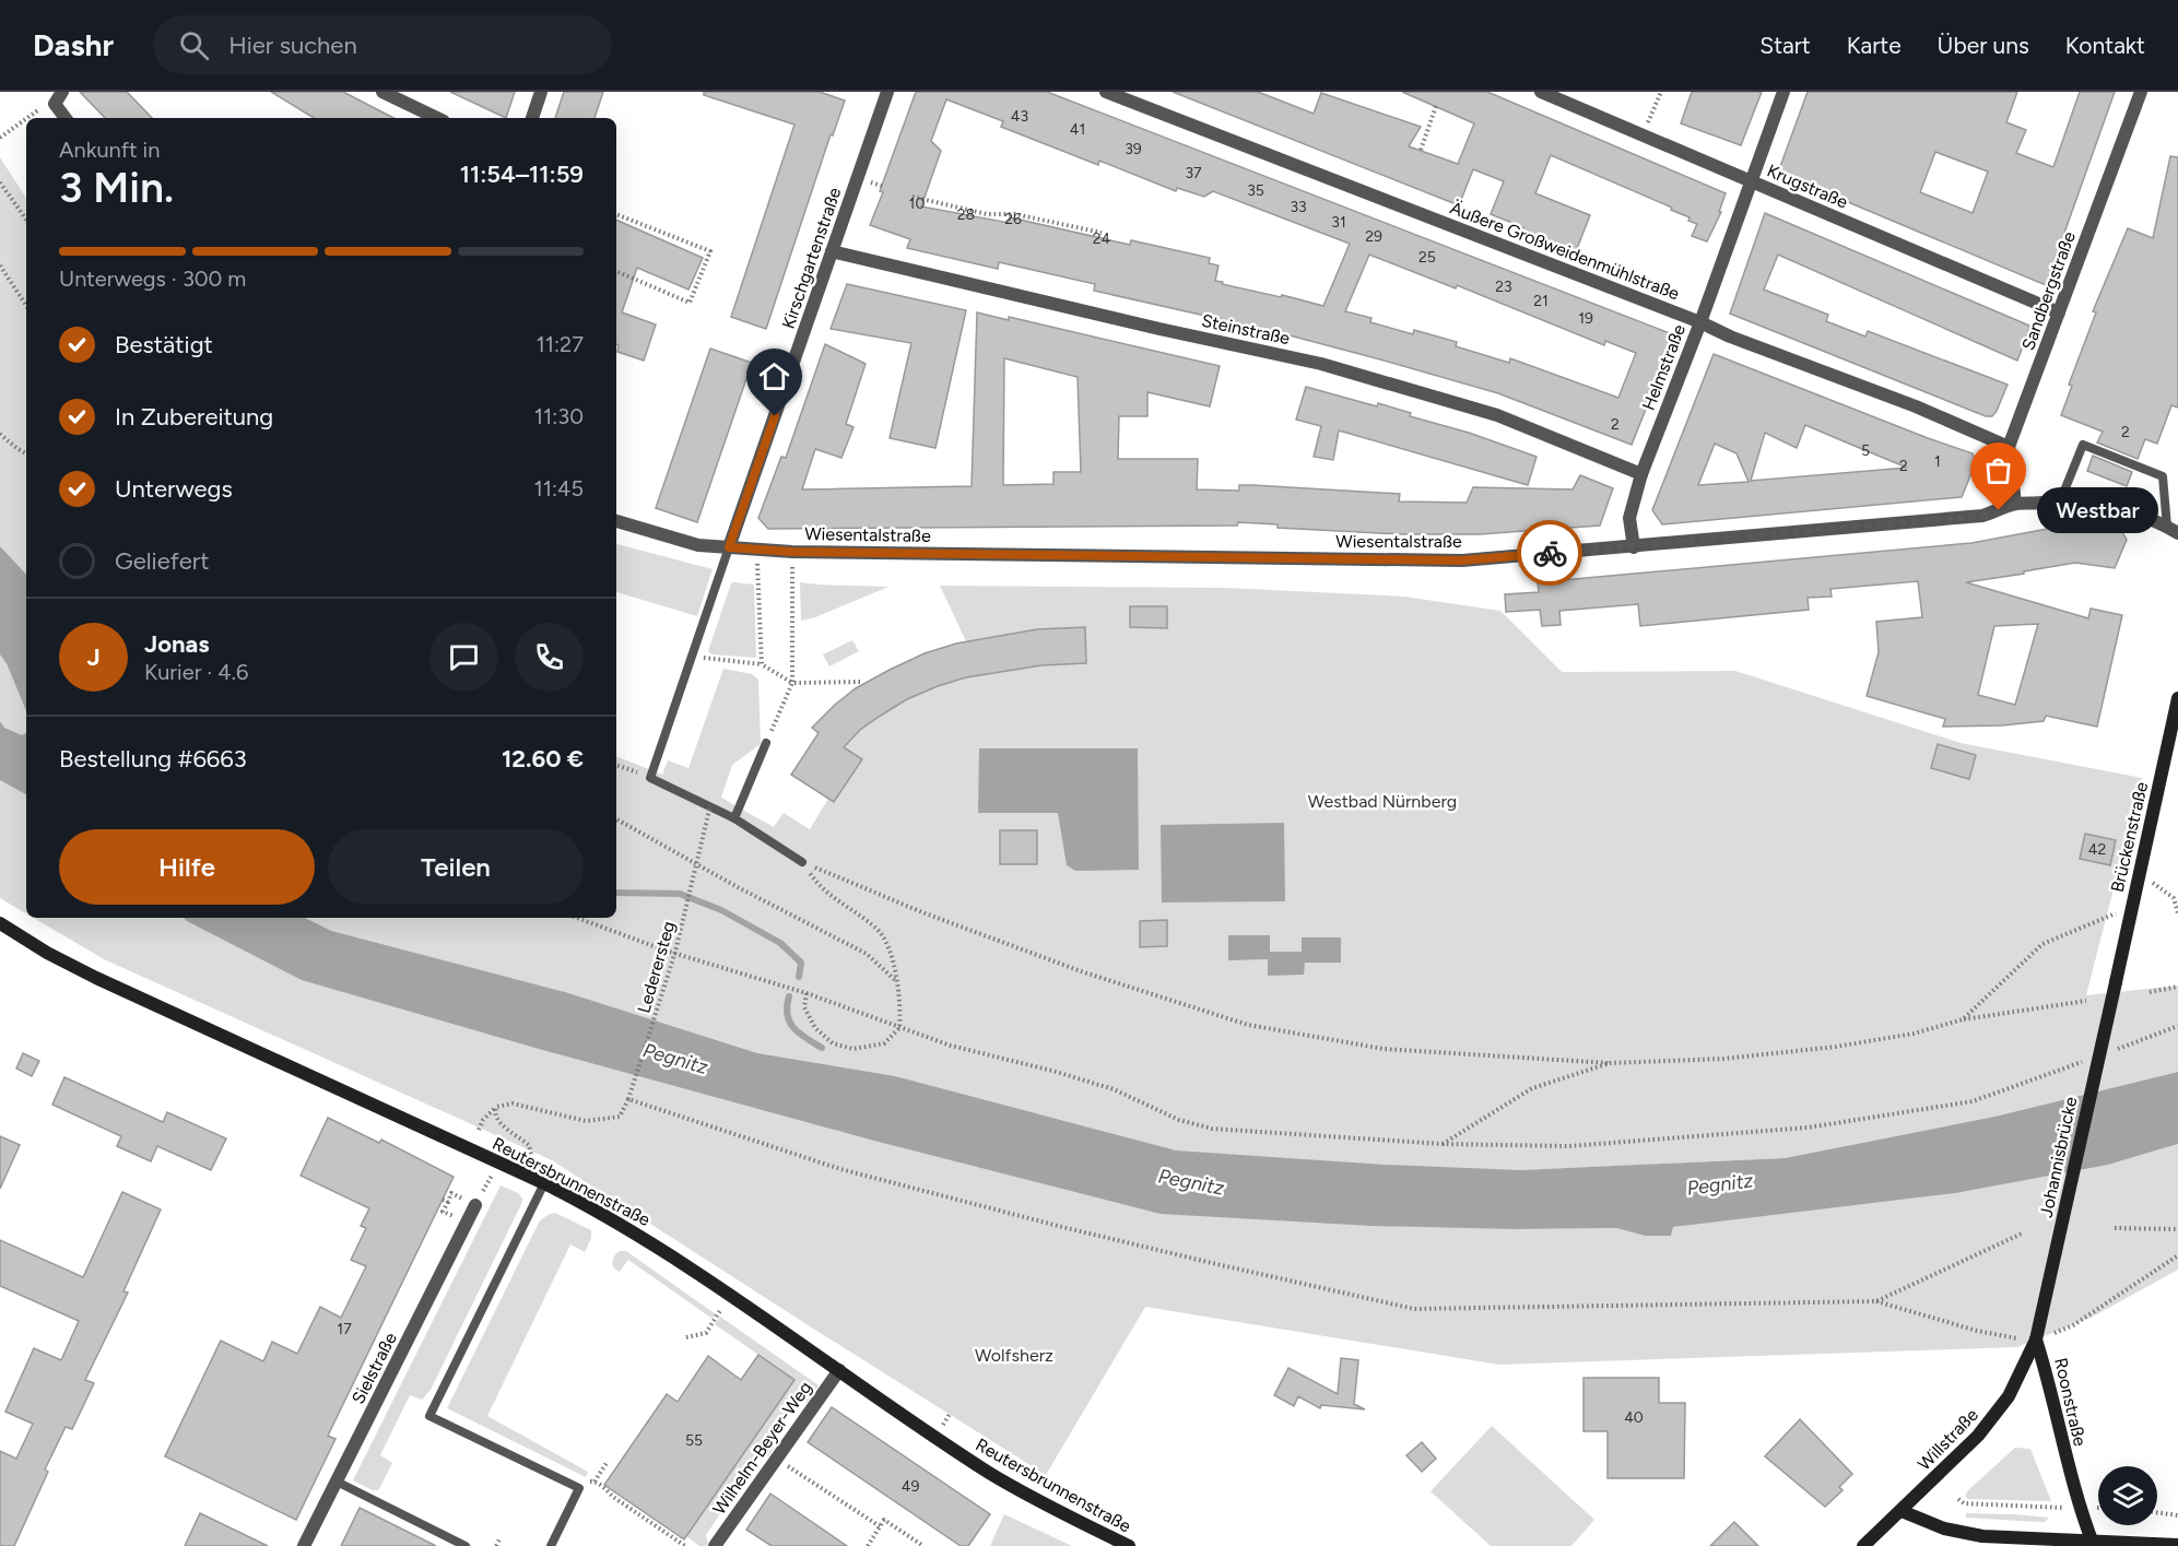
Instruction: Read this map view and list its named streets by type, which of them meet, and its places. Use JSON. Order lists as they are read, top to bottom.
{
  "streets": {
    "street": [
      "Krugstraße",
      "Äußere Großweidenmühlstraße",
      "Kirschgartenstraße",
      "Sandbergstraße",
      "Steinstraße",
      "Helmstraße",
      "Wiesentalstraße",
      "Brückenstraße",
      "Johannisbrücke",
      "Reutersbrunnenstraße",
      "Sielstraße",
      "Roonstraße",
      "Willstraße",
      "Wilhelm-Beyer-Weg"
    ],
    "path": ["Lederersteg"]
  },
  "crossings": [
    ["Krugstraße", "Sandbergstraße"],
    ["Krugstraße", "Helmstraße"],
    ["Äußere Großweidenmühlstraße", "Sandbergstraße"],
    ["Äußere Großweidenmühlstraße", "Helmstraße"],
    ["Kirschgartenstraße", "Steinstraße"],
    ["Kirschgartenstraße", "Wiesentalstraße"],
    ["Sandbergstraße", "Wiesentalstraße"],
    ["Steinstraße", "Helmstraße"],
    ["Helmstraße", "Wiesentalstraße"],
    ["Brückenstraße", "Johannisbrücke"],
    ["Johannisbrücke", "Roonstraße"],
    ["Johannisbrücke", "Willstraße"],
    ["Reutersbrunnenstraße", "Wilhelm-Beyer-Weg"],
    ["Roonstraße", "Willstraße"]
  ],
  "water": ["Pegnitz"],
  "parks": ["Westbad Nürnberg", "Wolfsherz"],
  "places": ["Westbar"],
  "house_numbers": [
    "43",
    "41",
    "39",
    "37",
    "35",
    "10",
    "33",
    "28",
    "26",
    "31",
    "29",
    "24",
    "25",
    "23",
    "21",
    "19",
    "2",
    "2",
    "5",
    "1",
    "2",
    "42",
    "17",
    "40",
    "55",
    "49"
  ],
  "page": {
    "header": "Dashr",
    "search": "Hier suchen",
    "nav": [
      "Start",
      "Karte",
      "Über uns",
      "Kontakt"
    ],
    "heading": ["3 Min.", "Ankunft in", "11:54–11:59"],
    "panel": [
      "Jonas",
      "Kurier · 4.6",
      "Bestellung #6663",
      "12.60 €"
    ],
    "bar": "Unterwegs · 300 m",
    "list": [
      ["Bestätigt", "11:27"],
      ["In Zubereitung", "11:30"],
      ["Unterwegs", "11:45"],
      "Geliefert"
    ],
    "bubble": "Westbar",
    "round": "J",
    "buttons": ["Hilfe", "Teilen"]
  }
}
